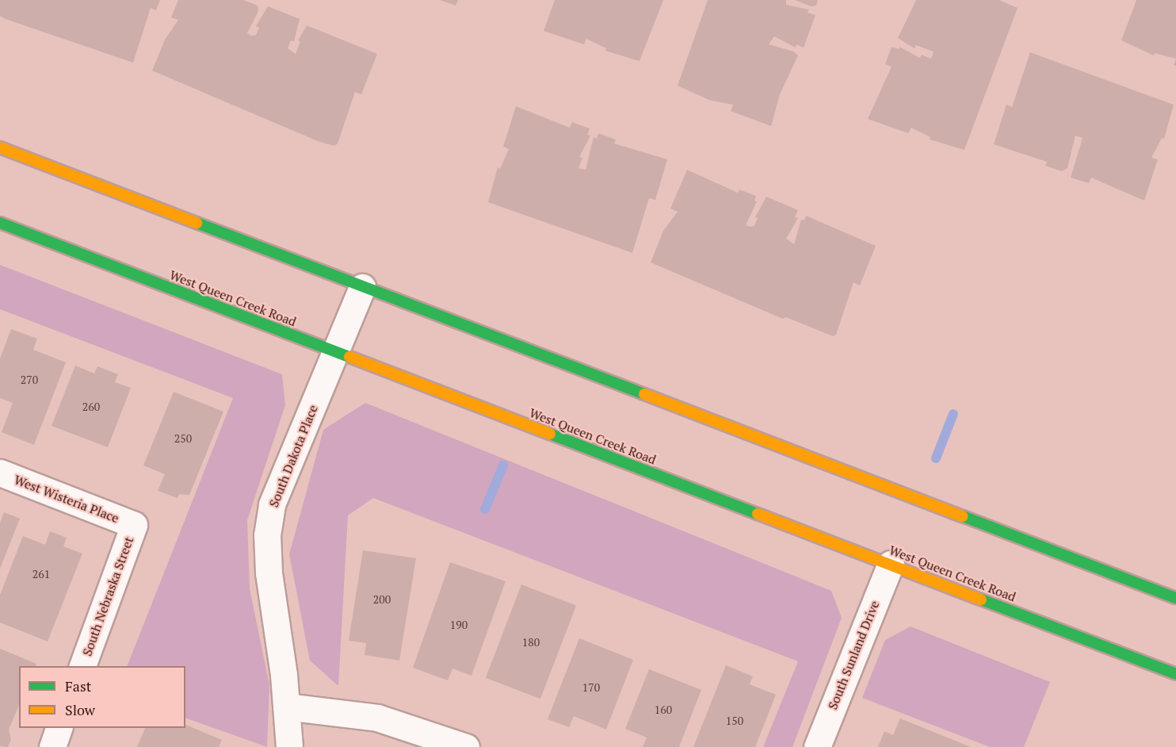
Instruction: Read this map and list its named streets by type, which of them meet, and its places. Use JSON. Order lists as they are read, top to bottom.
{
  "streets": {
    "main road": ["West Queen Creek Road"],
    "street": [
      "South Dakota Place",
      "West Wisteria Place",
      "South Nebraska Street",
      "South Sunland Drive"
    ]
  },
  "crossings": [
    ["West Queen Creek Road", "South Dakota Place"],
    ["West Queen Creek Road", "South Sunland Drive"],
    ["West Wisteria Place", "South Nebraska Street"]
  ],
  "house_numbers": [
    "270",
    "260",
    "250",
    "261",
    "200",
    "190",
    "180",
    "170",
    "160",
    "150"
  ],
  "legend": ["Fast", "Slow"]
}
